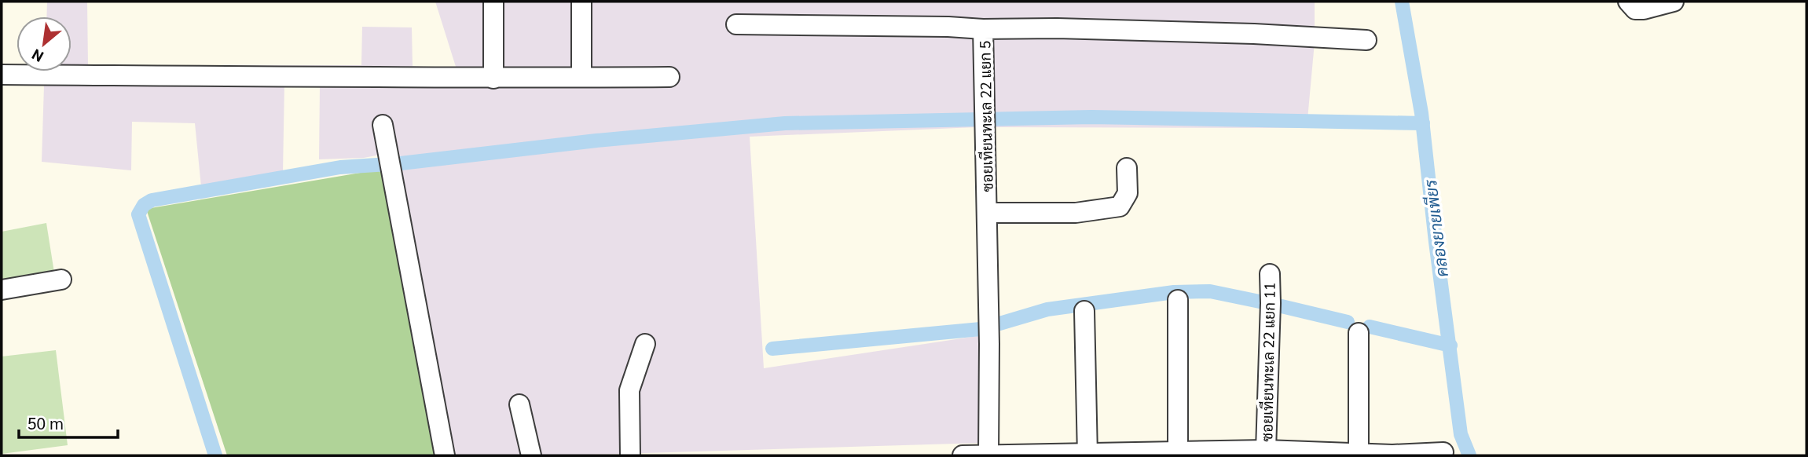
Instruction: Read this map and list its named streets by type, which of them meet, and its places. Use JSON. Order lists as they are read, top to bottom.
{
  "streets": {
    "street": ["ซอยเทียนทะเล 22 แยก 5", "ซอยเทียนทะเล 22 แยก 11"]
  },
  "water": ["คลองยายเพียร"],
  "scale_bar": "50 m",
  "north": "bottom left"
}
